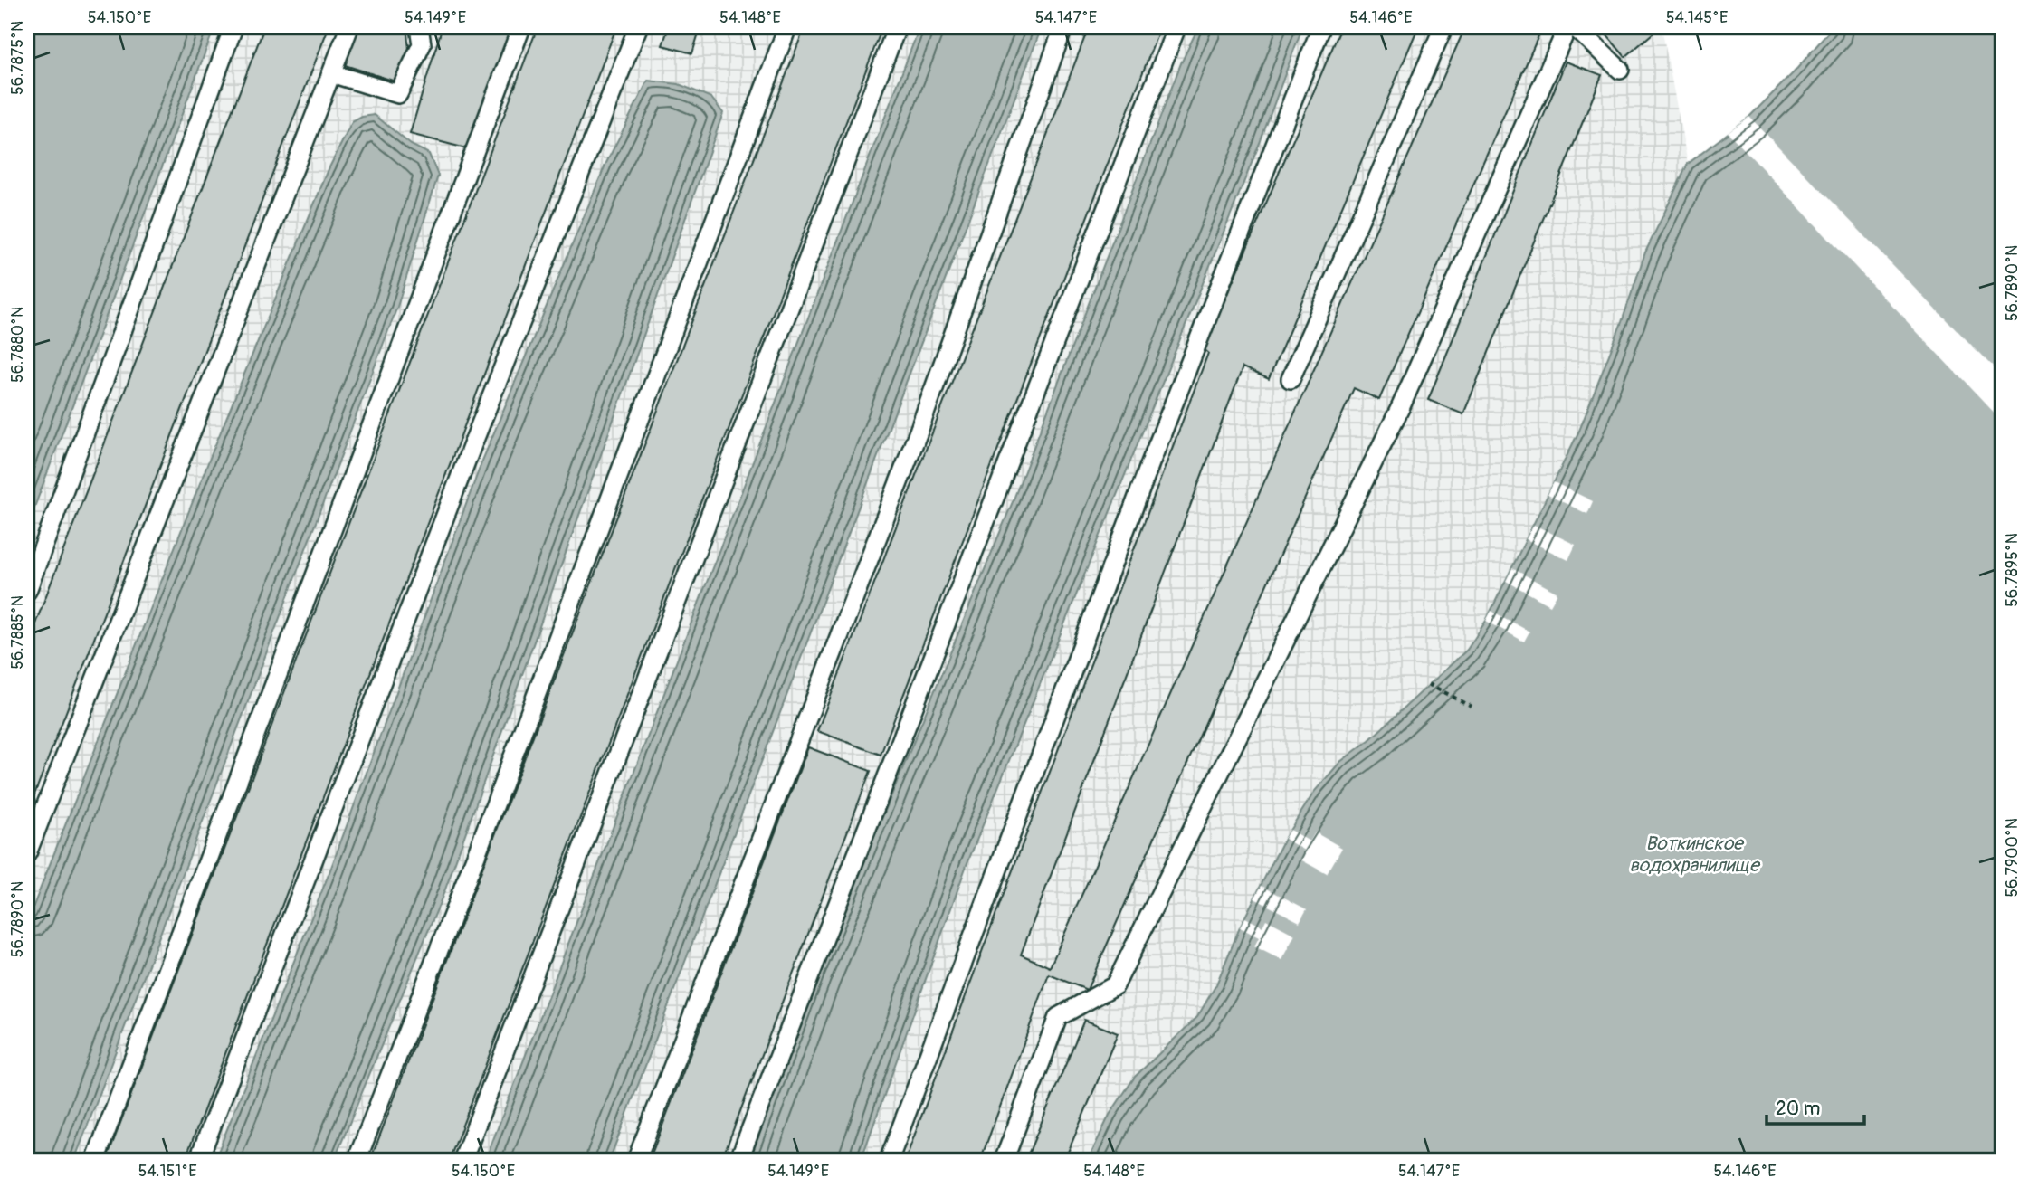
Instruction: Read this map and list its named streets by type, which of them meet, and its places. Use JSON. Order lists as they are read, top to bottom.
{
  "water": ["Воткинское водохранилище"],
  "scale_bar": "20 m",
  "coordinates": [
    "54.150°E",
    "54.149°E",
    "54.148°E",
    "54.147°E",
    "54.146°E",
    "54.145°E",
    "56.7875°N",
    "56.7890°N",
    "56.7880°N",
    "56.7895°N",
    "56.7885°N",
    "56.7900°N",
    "54.151°E"
  ]
}
